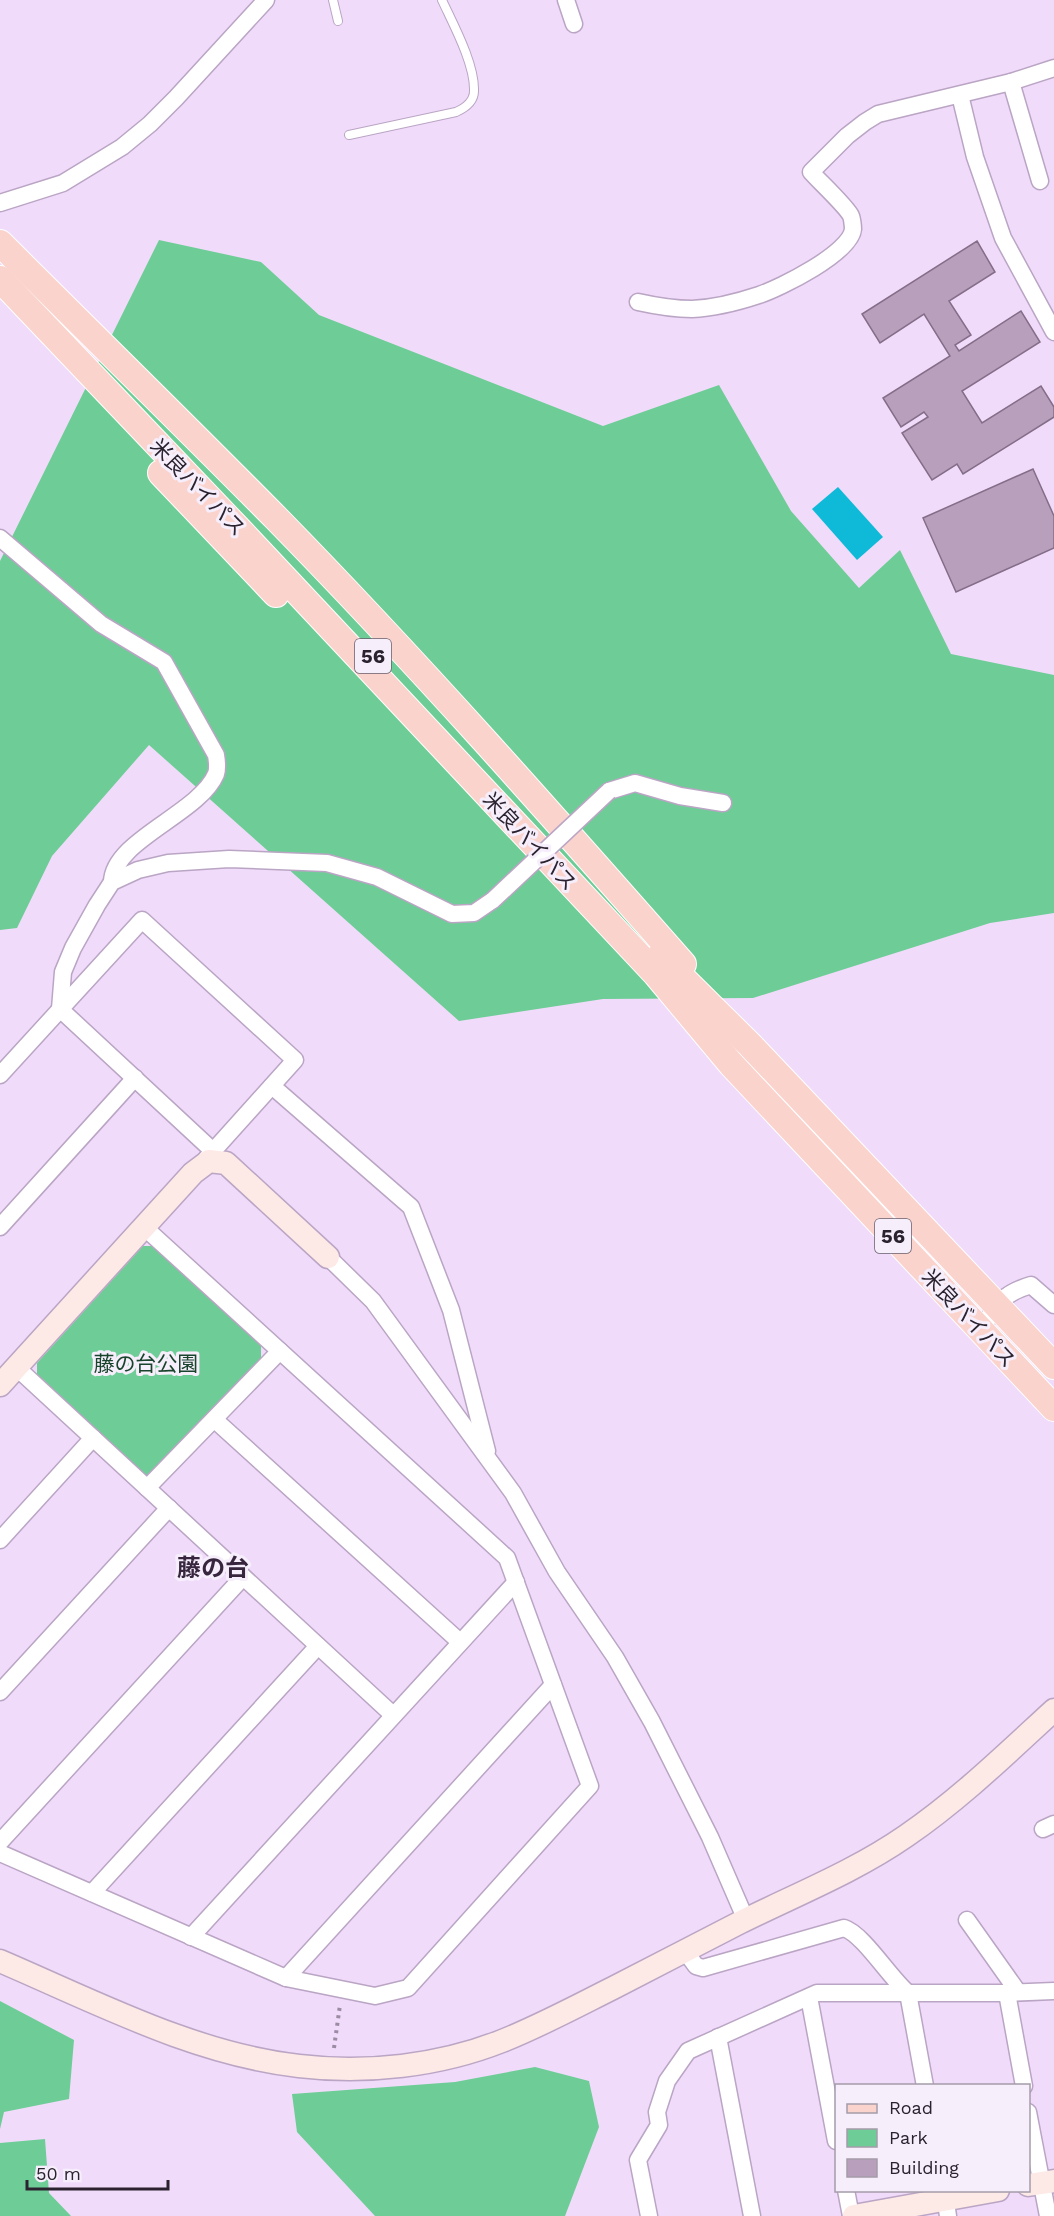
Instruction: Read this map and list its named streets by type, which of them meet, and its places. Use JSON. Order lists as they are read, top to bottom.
{
  "streets": {
    "main road": ["米良バイパス", "56"]
  },
  "districts": ["藤の台"],
  "parks": ["藤の台公園"],
  "legend": ["Road", "Park", "Building"],
  "scale_bar": "50 m"
}
